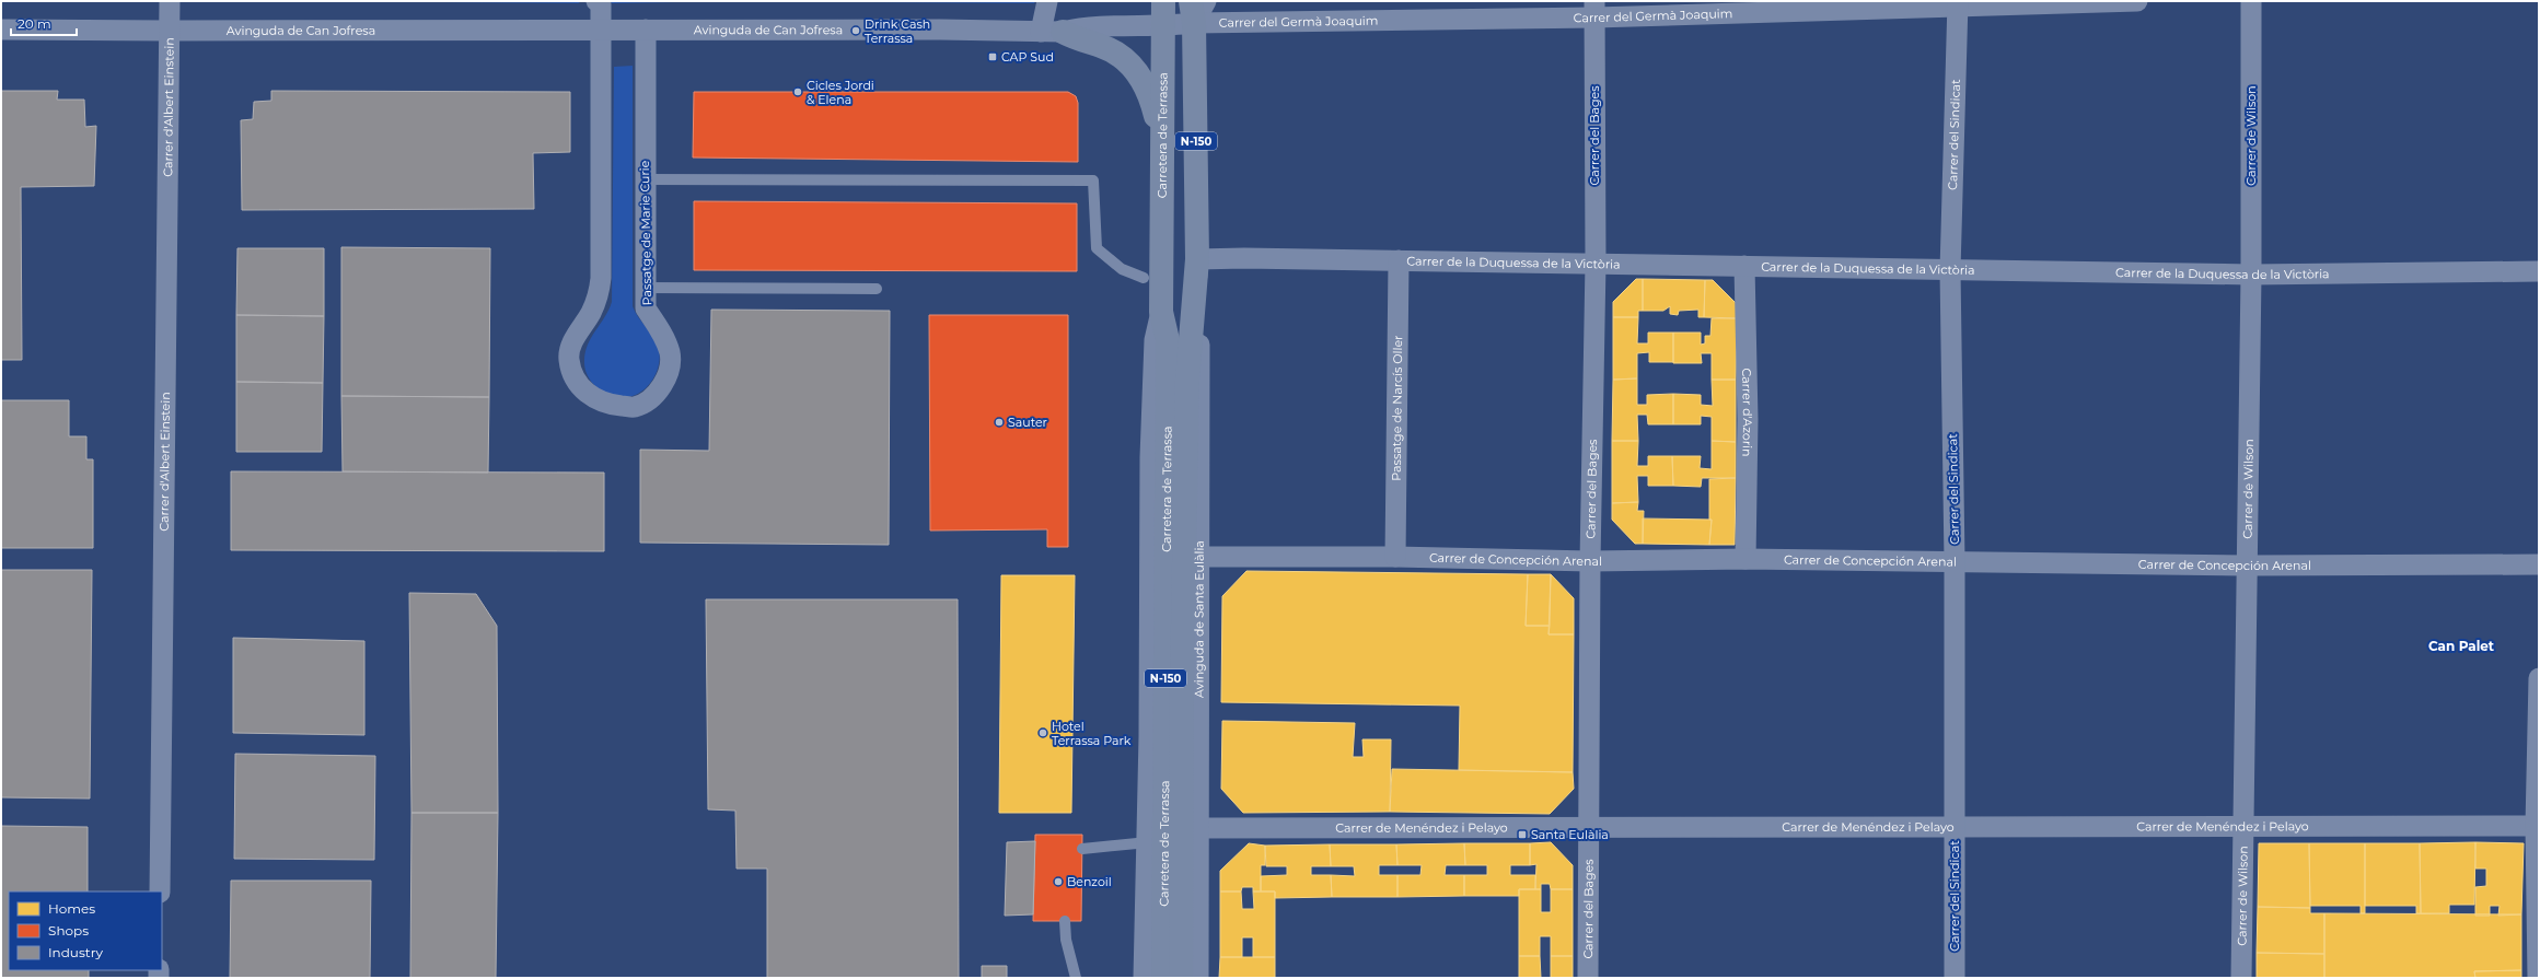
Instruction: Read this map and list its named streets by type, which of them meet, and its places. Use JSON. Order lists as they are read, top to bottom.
{
  "streets": {
    "main road": ["Carretera de Terrassa", "N-150"],
    "street": [
      "Carrer del Germà Joaquim",
      "Avinguda de Can Jofresa",
      "Carrer d'Albert Einstein",
      "Carrer del Bages",
      "Carrer del Sindicat",
      "Carrer de Wilson",
      "Passatge de Marie Curie",
      "Carrer de la Duquessa de la Victòria",
      "Passatge de Narcís Oller",
      "Carrer d'Azorin",
      "Carrer de Concepción Arenal",
      "Avinguda de Santa Eulàlia",
      "Carrer de Menéndez i Pelayo"
    ]
  },
  "crossings": [
    ["Carrer del Germà Joaquim", "Avinguda de Can Jofresa"],
    ["Carrer del Germà Joaquim", "Carretera de Terrassa"],
    ["Carrer del Germà Joaquim", "Carrer del Bages"],
    ["Carrer del Germà Joaquim", "Carrer del Sindicat"],
    ["Avinguda de Can Jofresa", "Carrer d'Albert Einstein"],
    ["Avinguda de Can Jofresa", "Carretera de Terrassa"],
    ["Avinguda de Can Jofresa", "Passatge de Marie Curie"],
    ["Carretera de Terrassa", "Carrer de la Duquessa de la Victòria"],
    ["Carretera de Terrassa", "Avinguda de Santa Eulàlia"],
    ["Carrer del Bages", "Carrer de la Duquessa de la Victòria"],
    ["Carrer del Bages", "Carrer de Concepción Arenal"],
    ["Carrer del Bages", "Carrer de Menéndez i Pelayo"],
    ["Carrer del Sindicat", "Carrer de la Duquessa de la Victòria"],
    ["Carrer del Sindicat", "Carrer de Concepción Arenal"],
    ["Carrer del Sindicat", "Carrer de Menéndez i Pelayo"],
    ["Carrer de Wilson", "Carrer de la Duquessa de la Victòria"],
    ["Carrer de Wilson", "Carrer de Concepción Arenal"],
    ["Carrer de Wilson", "Carrer de Menéndez i Pelayo"],
    ["Carrer de la Duquessa de la Victòria", "Passatge de Narcís Oller"],
    ["Carrer de la Duquessa de la Victòria", "Carrer d'Azorin"],
    ["Carrer de la Duquessa de la Victòria", "Avinguda de Santa Eulàlia"],
    ["Passatge de Narcís Oller", "Carrer de Concepción Arenal"],
    ["Carrer d'Azorin", "Carrer de Concepción Arenal"],
    ["Carrer de Concepción Arenal", "Avinguda de Santa Eulàlia"],
    ["Avinguda de Santa Eulàlia", "Carrer de Menéndez i Pelayo"]
  ],
  "districts": ["Can Palet"],
  "places": {
    "other": [
      "Drink Cash Terrassa",
      "Cicles Jordi & Elena",
      "Sauter",
      "Hotel Terrassa Park",
      "Benzoil"
    ],
    "transit": ["CAP Sud", "Santa Eulàlia"]
  },
  "legend": ["Homes", "Shops", "Industry"],
  "scale_bar": "20 m"
}
